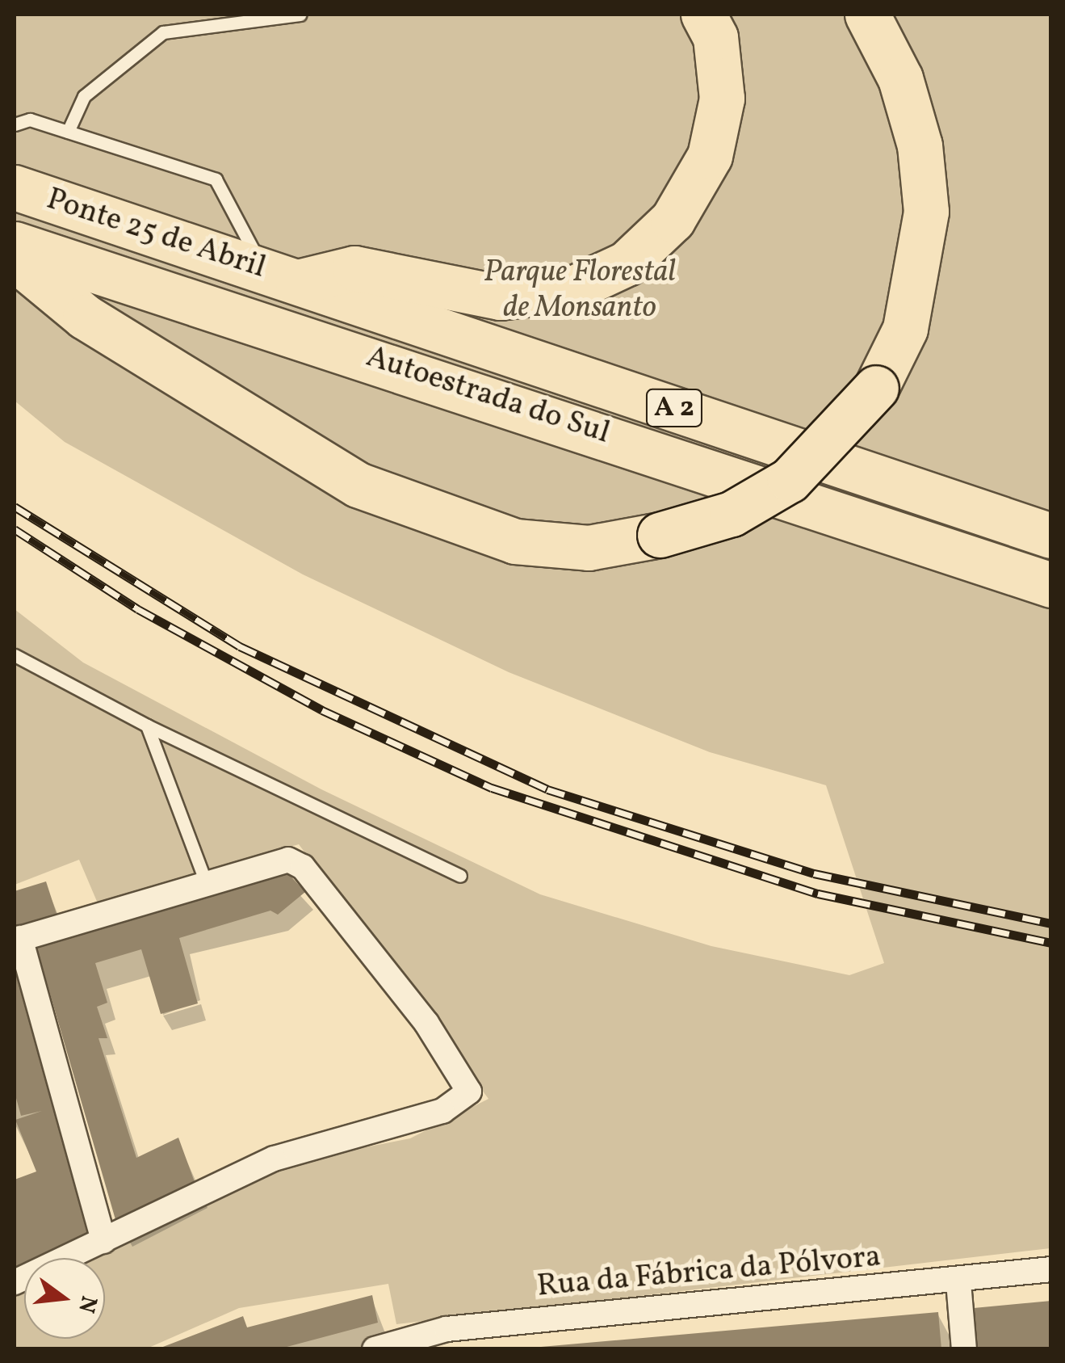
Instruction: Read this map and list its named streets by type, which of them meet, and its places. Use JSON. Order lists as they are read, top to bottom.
{
  "streets": {
    "highway": ["Ponte 25 de Abril", "Autoestrada do Sul", "A 2"],
    "street": ["Rua da Fábrica da Pólvora"]
  },
  "crossings": [
    ["Ponte 25 de Abril", "Autoestrada do Sul"]
  ],
  "parks": ["Parque Florestal de Monsanto"],
  "north": "right"
}
